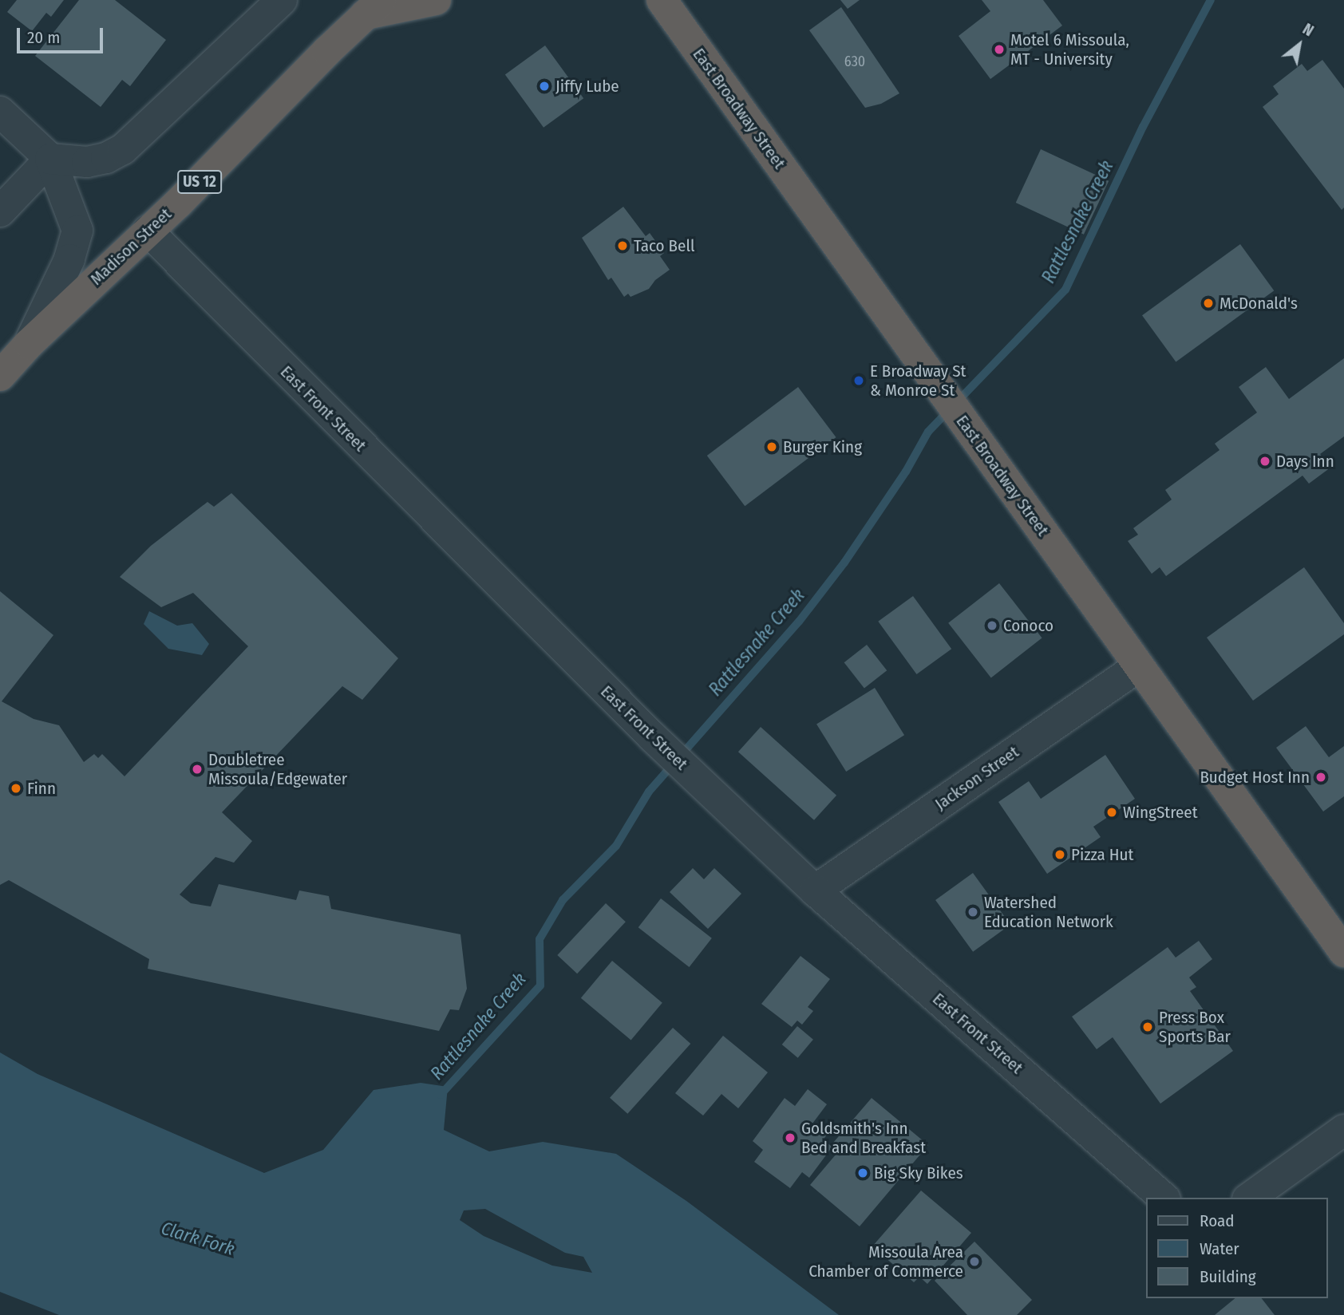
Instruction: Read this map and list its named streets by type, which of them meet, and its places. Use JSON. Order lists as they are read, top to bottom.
{
  "streets": {
    "highway": ["East Broadway Street", "US 12", "Madison Street"],
    "street": ["East Front Street", "Jackson Street"]
  },
  "crossings": [
    ["East Broadway Street", "Jackson Street"],
    ["US 12", "Madison Street"],
    ["Madison Street", "East Front Street"],
    ["East Front Street", "Jackson Street"]
  ],
  "water": ["Rattlesnake Creek", "Clark Fork"],
  "places": [
    "Motel 6 Missoula, MT - University",
    "Jiffy Lube",
    "Taco Bell",
    "McDonald's",
    "E Broadway St & Monroe St",
    "Burger King",
    "Days Inn",
    "Conoco",
    "Doubletree Missoula/Edgewater",
    "Budget Host Inn",
    "Finn",
    "WingStreet",
    "Pizza Hut",
    "Watershed Education Network",
    "Press Box Sports Bar",
    "Goldsmith's Inn Bed and Breakfast",
    "Big Sky Bikes",
    "Missoula Area Chamber of Commerce"
  ],
  "house_numbers": ["630"],
  "legend": ["Road", "Water", "Building"],
  "scale_bar": "20 m",
  "north": "top right"
}
